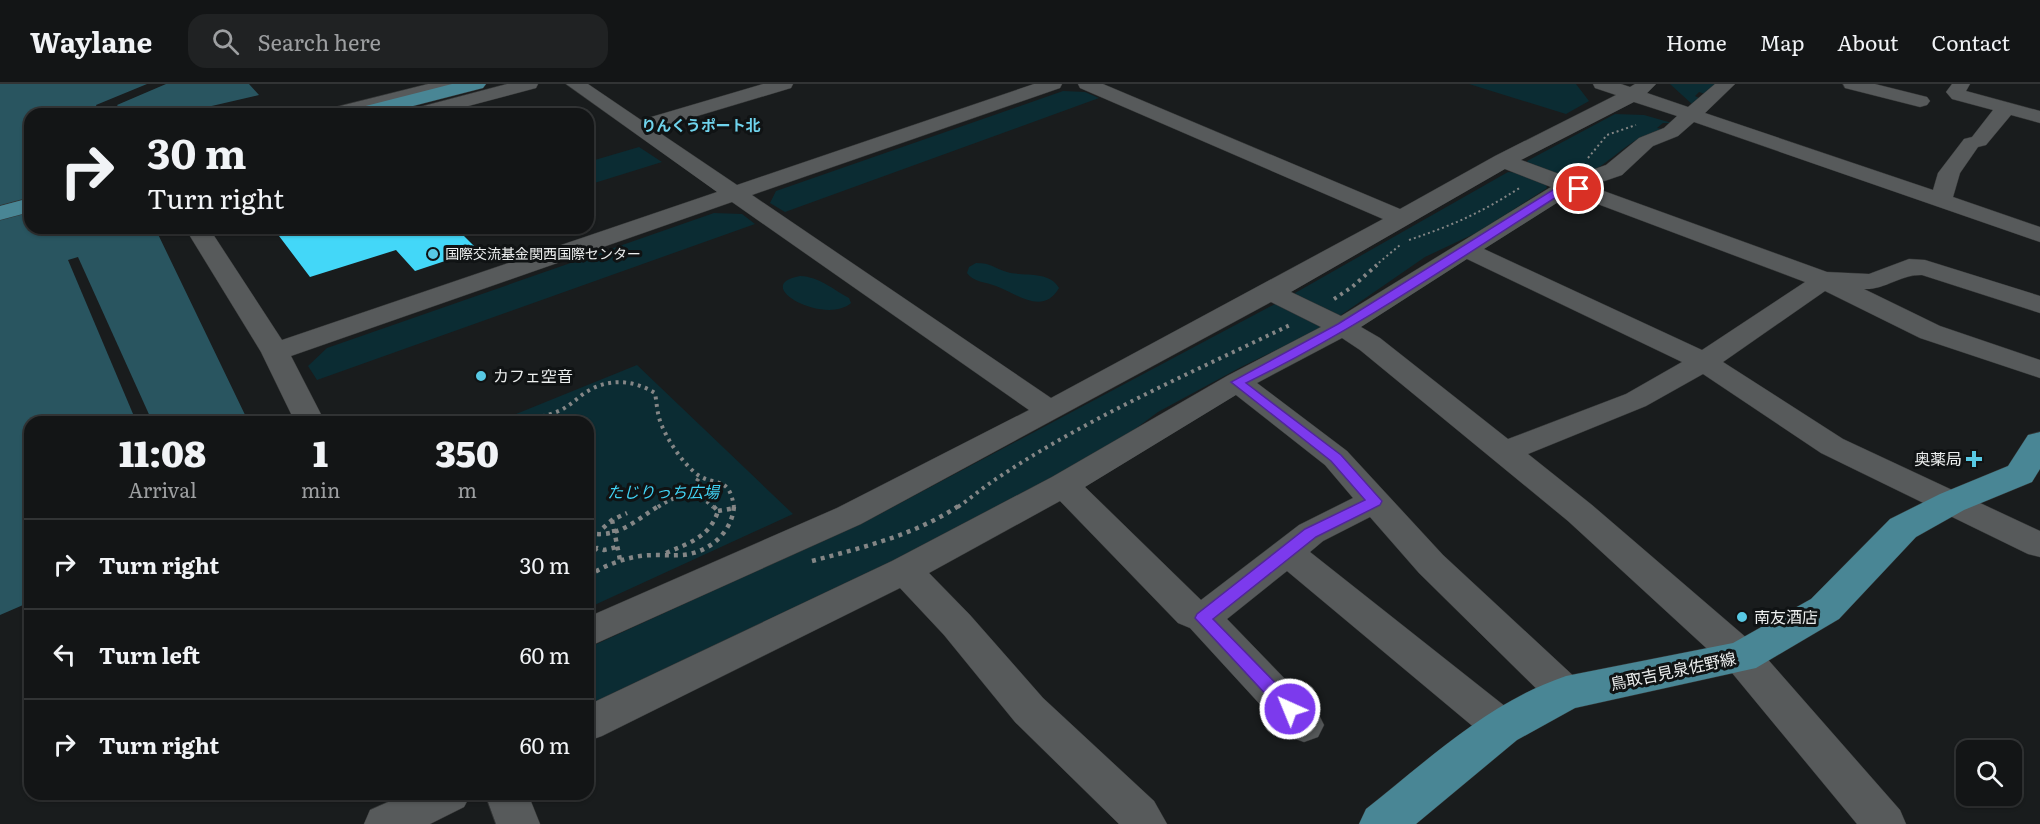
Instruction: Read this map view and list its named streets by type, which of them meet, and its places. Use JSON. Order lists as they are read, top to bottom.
{
  "streets": {
    "main road": ["鳥取吉見泉佐野線"]
  },
  "districts": ["りんくうポート北"],
  "parks": ["たじりっち広場"],
  "places": {
    "other": ["国際交流基金関西国際センター", "カフェ空音", "南友酒店"],
    "health": ["奥薬局"]
  },
  "page": {
    "header": "Waylane",
    "search": "Search here",
    "nav": [
      "Home",
      "Map",
      "About",
      "Contact"
    ],
    "turn": ["30 m", "Turn right"],
    "eta": [
      "11:08",
      "Arrival",
      "1",
      "min",
      "350",
      "m"
    ],
    "list": [
      {
        "name": "Turn right",
        "value": "30 m"
      },
      {
        "name": "Turn left",
        "value": "60 m"
      },
      {
        "name": "Turn right",
        "value": "60 m"
      }
    ]
  }
}
